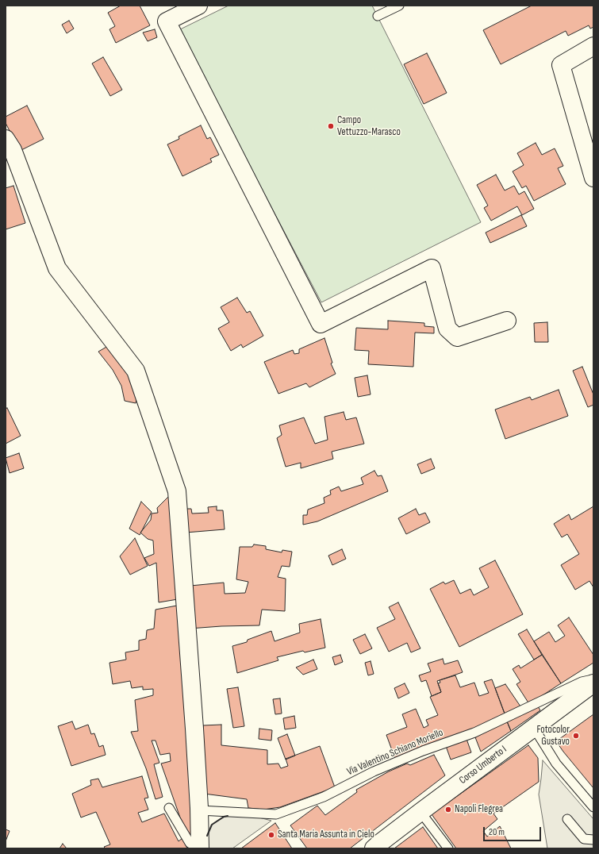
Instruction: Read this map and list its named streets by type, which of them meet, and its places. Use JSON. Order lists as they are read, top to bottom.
{
  "streets": {
    "street": ["Corso Umberto I"],
    "lane": ["Via Valentino Schiano Moriello"]
  },
  "places": [
    "Campo Vettuzzo-Marasco",
    "Fotocolor Gustavo",
    "Napoli Flegrea",
    "Santa Maria Assunta in Cielo"
  ],
  "scale_bar": "20 m"
}
